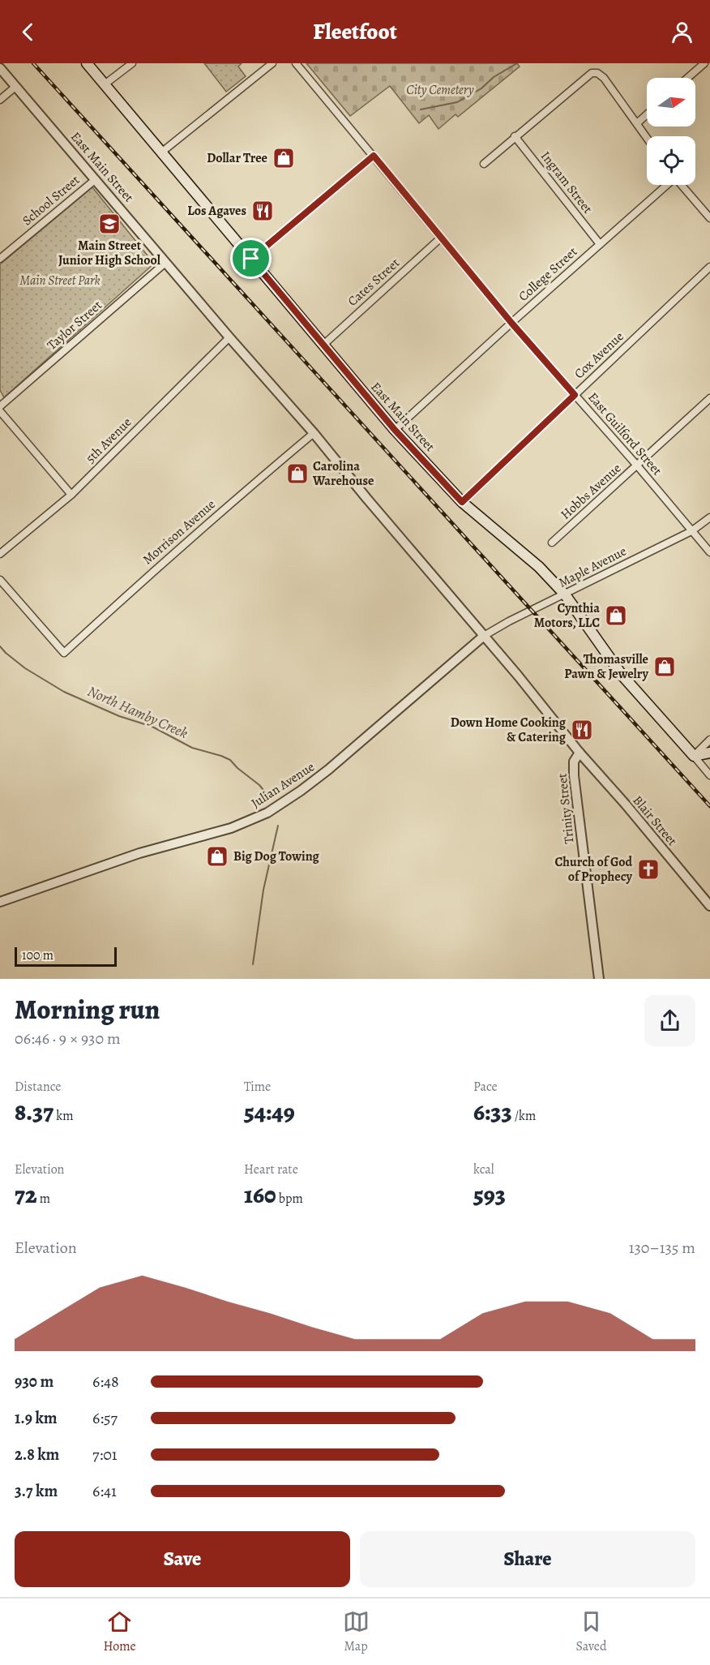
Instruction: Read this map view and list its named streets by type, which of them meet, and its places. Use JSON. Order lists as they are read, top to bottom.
{
  "streets": {
    "main road": ["East Main Street"],
    "street": [
      "Ingram Street",
      "School Street",
      "College Street",
      "Cates Street",
      "Taylor Street",
      "Cox Avenue",
      "East Guilford Street",
      "5th Avenue",
      "Hobbs Avenue",
      "Morrison Avenue",
      "Maple Avenue",
      "Julian Avenue",
      "Trinity Street",
      "Blair Street"
    ]
  },
  "crossings": [
    ["East Main Street", "School Street"],
    ["East Main Street", "College Street"],
    ["East Main Street", "Cates Street"],
    ["East Main Street", "Taylor Street"],
    ["East Main Street", "Cox Avenue"],
    ["East Main Street", "5th Avenue"],
    ["East Main Street", "Morrison Avenue"],
    ["East Main Street", "Maple Avenue"],
    ["East Main Street", "Julian Avenue"],
    ["East Main Street", "Trinity Street"],
    ["East Main Street", "Blair Street"],
    ["Ingram Street", "College Street"],
    ["College Street", "East Guilford Street"],
    ["Cates Street", "East Guilford Street"],
    ["Cox Avenue", "East Guilford Street"],
    ["East Guilford Street", "Hobbs Avenue"],
    ["East Guilford Street", "Maple Avenue"],
    ["Maple Avenue", "Julian Avenue"],
    ["Trinity Street", "Blair Street"]
  ],
  "water": ["North Hamby Creek"],
  "parks": ["City Cemetery", "Main Street Park"],
  "places": {
    "shop": [
      "Dollar Tree",
      "Carolina Warehouse",
      "Cynthia Motors, LLC",
      "Thomasville Pawn & Jewelry",
      "Big Dog Towing"
    ],
    "restaurant": ["Los Agaves", "Down Home Cooking & Catering"],
    "school or university": ["Main Street Junior High School"],
    "church": ["Church of God of Prophecy"]
  },
  "scale_bar": "100 m",
  "north": "right",
  "page": {
    "header": "Fleetfoot",
    "scale": "100 m",
    "heading": ["Morning run", "06:46 · 9 × 930 m"],
    "stats": [
      ["Distance", "8.37 km"],
      ["Time", "54:49"],
      ["Pace", "6:33 /km"],
      ["Elevation", "72 m"],
      ["Heart rate", "160 bpm"],
      ["kcal", "593"]
    ],
    "chart": ["Elevation", "130–135 m"],
    "list": [
      {
        "name": "930 m",
        "note": "6:48"
      },
      {
        "name": "1.9 km",
        "note": "6:57"
      },
      {
        "name": "2.8 km",
        "note": "7:01"
      },
      {
        "name": "3.7 km",
        "note": "6:41"
      }
    ],
    "buttons": ["Save", "Share"],
    "tabs": ["Home", "Map", "Saved"]
  }
}
